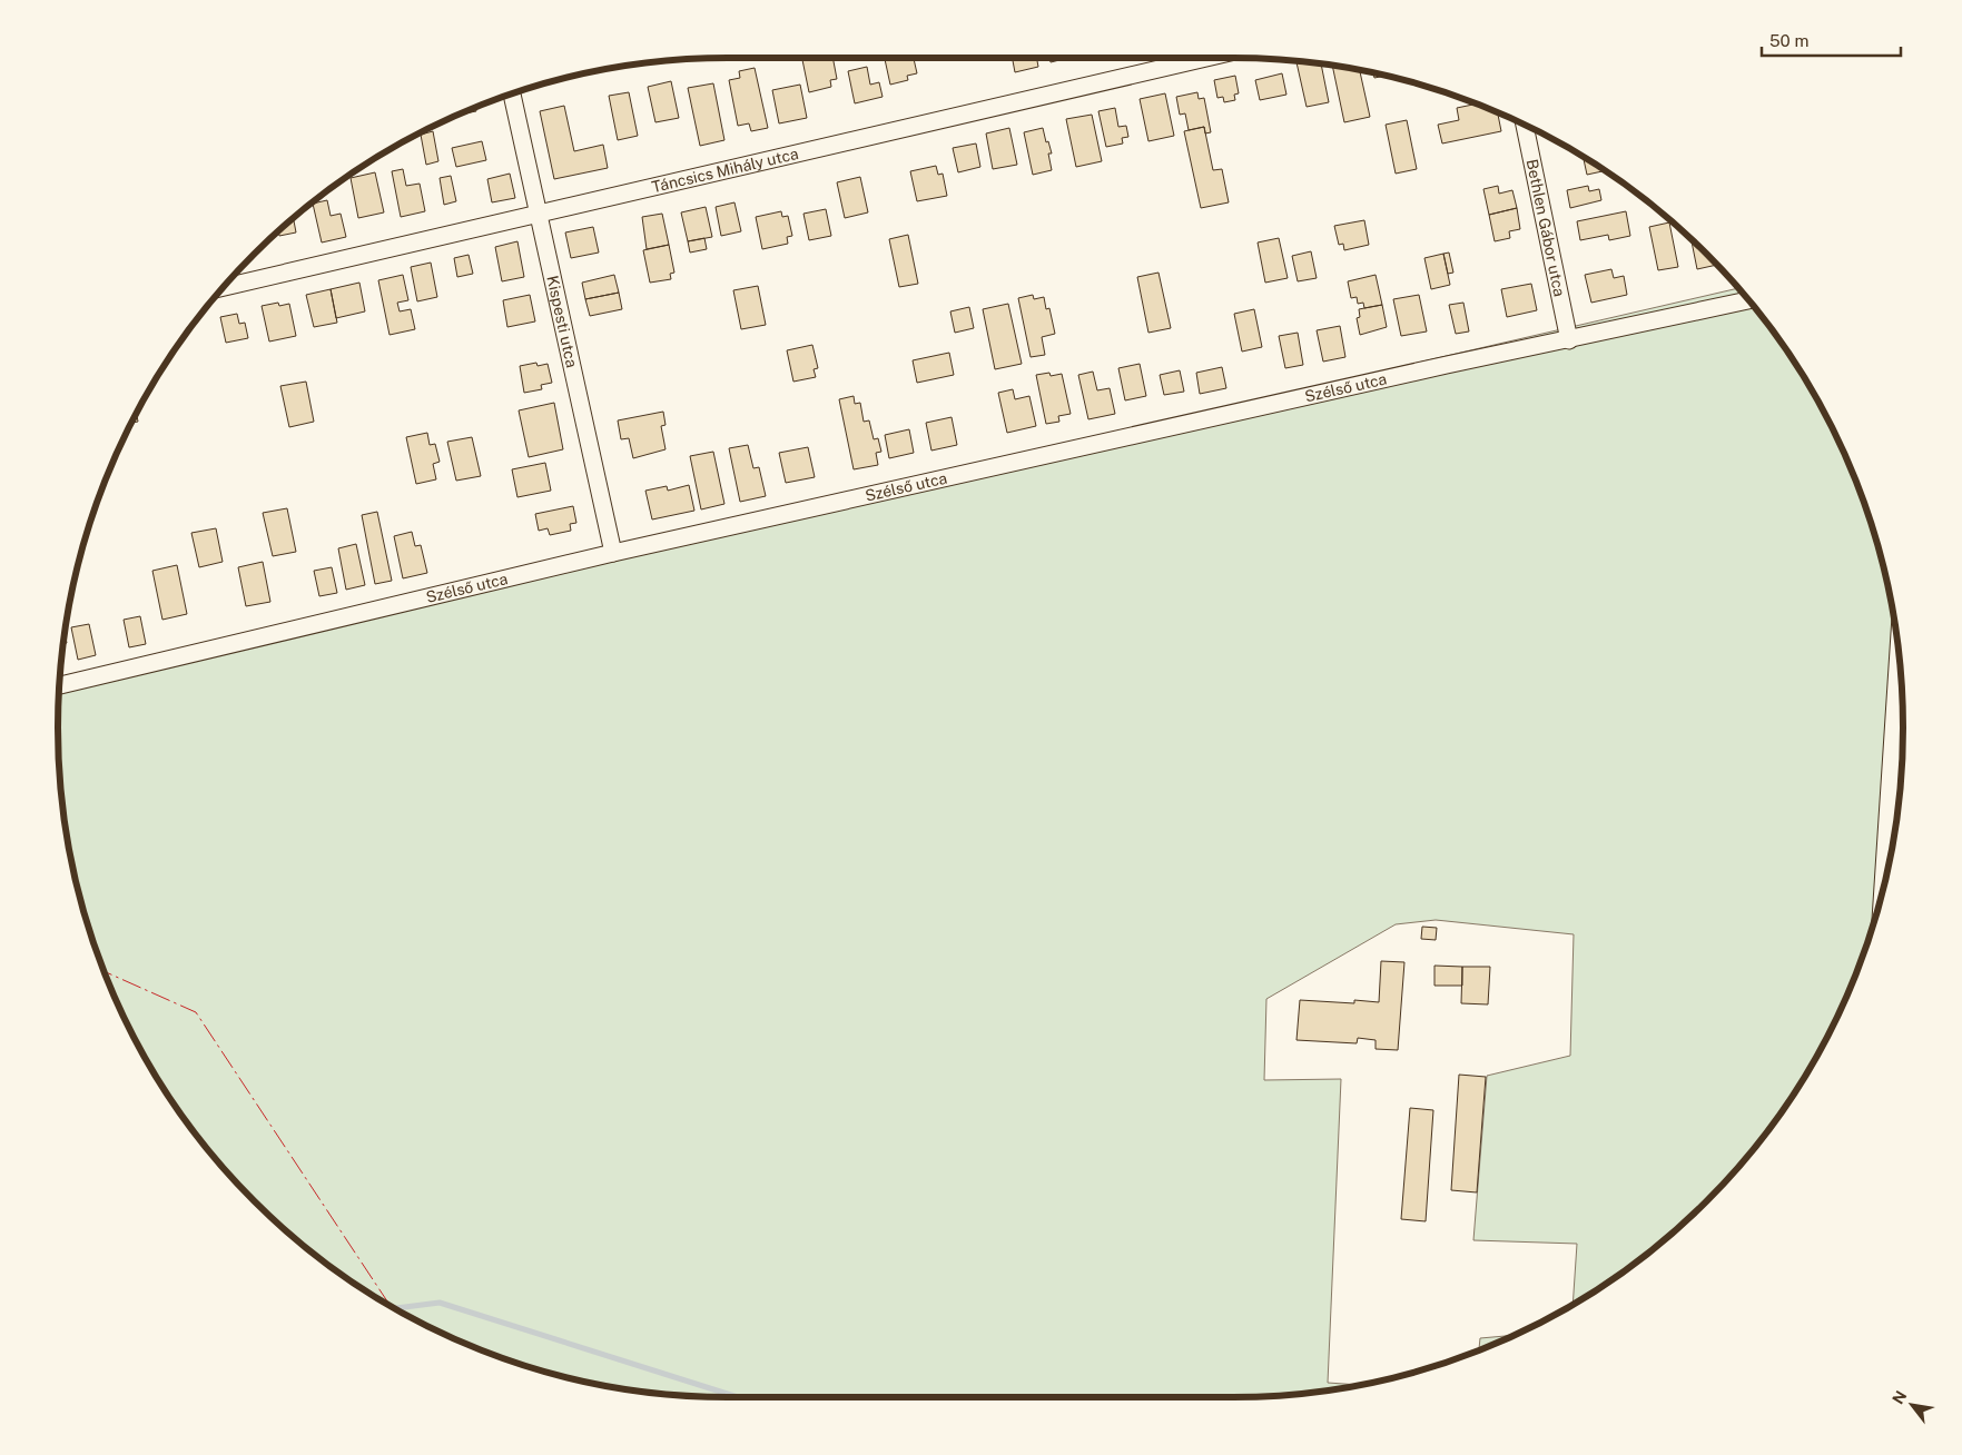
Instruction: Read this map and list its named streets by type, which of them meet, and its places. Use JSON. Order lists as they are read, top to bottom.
{
  "streets": {
    "street": [
      "Táncsics Mihály utca",
      "Bethlen Gábor utca",
      "Kispesti utca",
      "Szélső utca"
    ]
  },
  "crossings": [
    ["Táncsics Mihály utca", "Kispesti utca"],
    ["Bethlen Gábor utca", "Szélső utca"],
    ["Kispesti utca", "Szélső utca"]
  ],
  "scale_bar": "50 m",
  "north": "top left"
}
